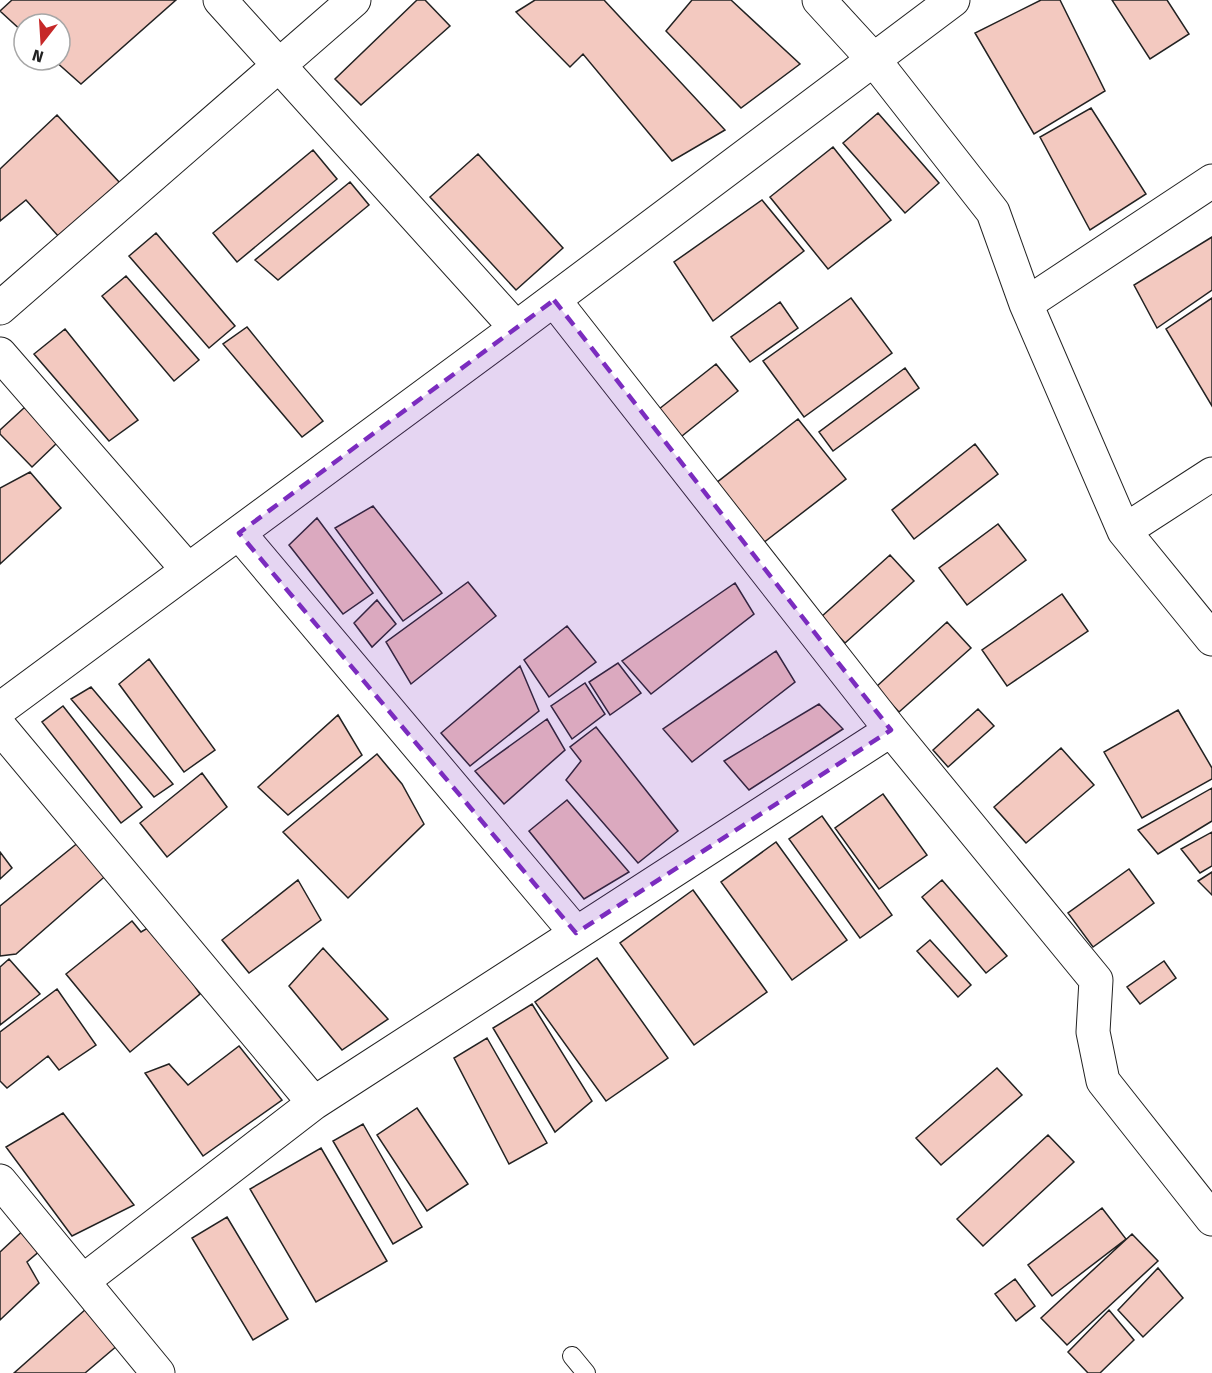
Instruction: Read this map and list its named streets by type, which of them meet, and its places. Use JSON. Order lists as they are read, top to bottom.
{
  "north": "bottom"
}
